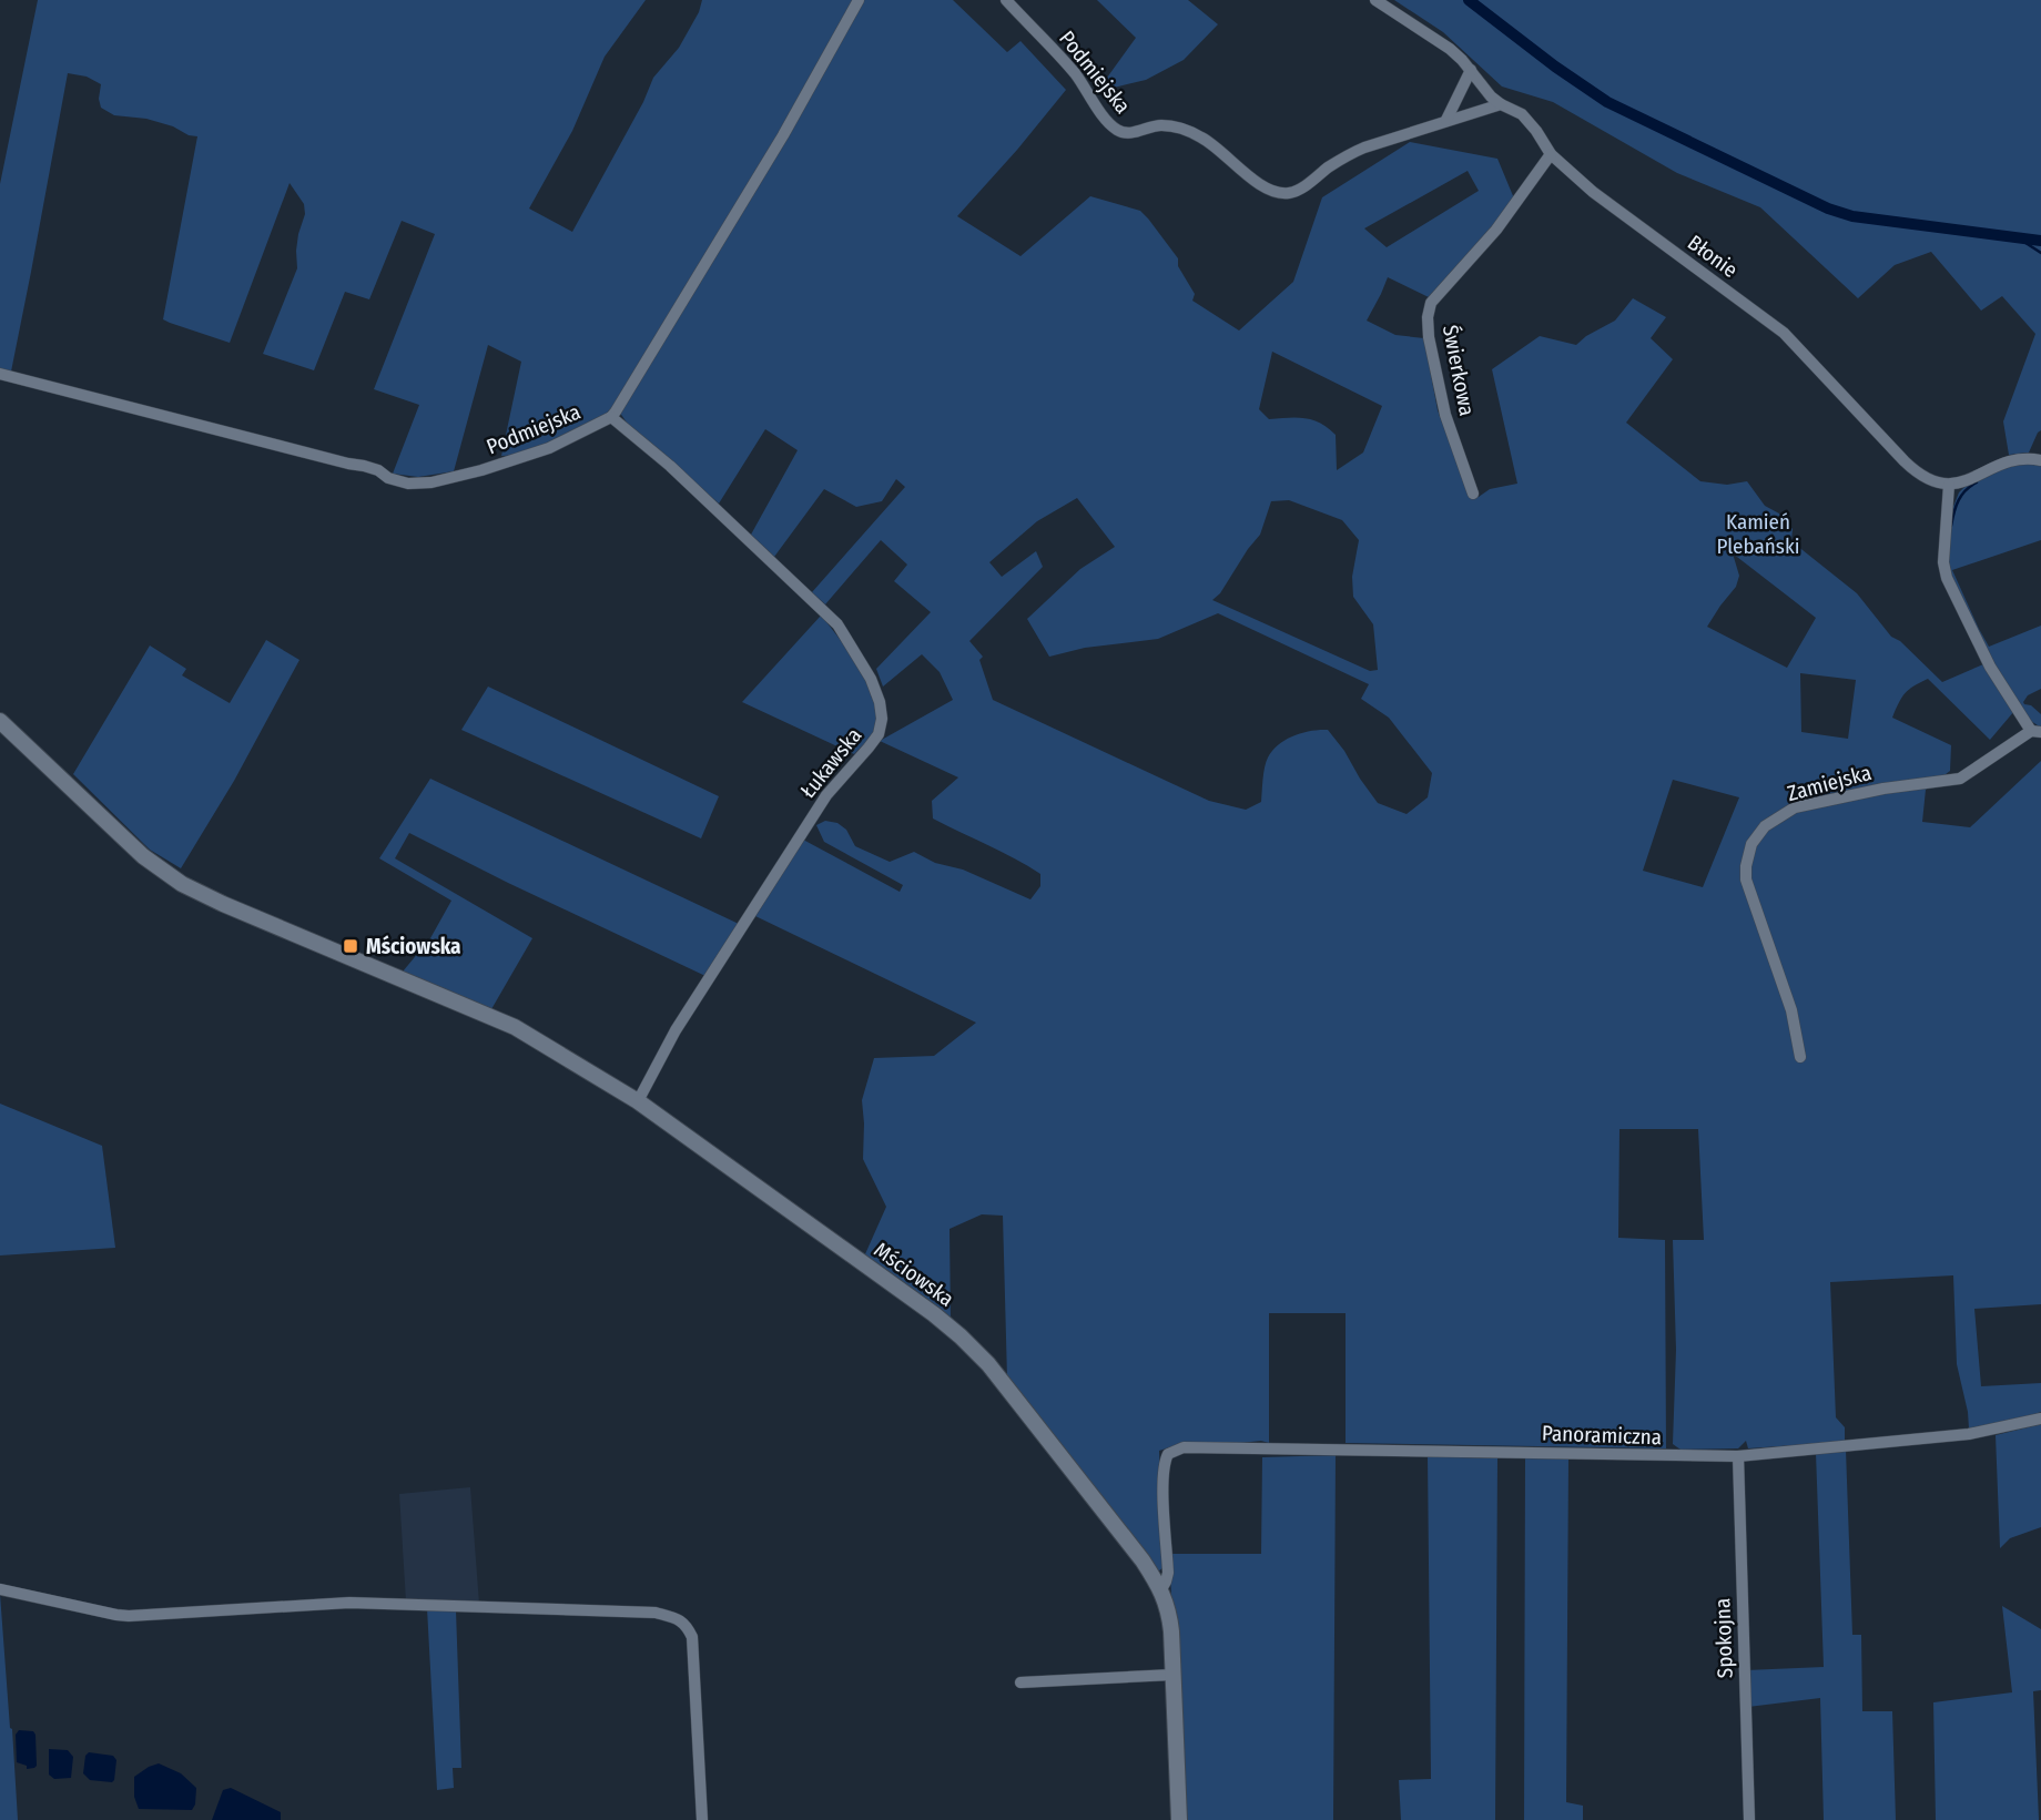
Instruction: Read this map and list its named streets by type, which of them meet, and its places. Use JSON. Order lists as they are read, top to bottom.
{
  "streets": {
    "street": [
      "Podmiejska",
      "Błonie",
      "Świerkowa",
      "Łukawska",
      "Zamiejska",
      "Mściowska",
      "Panoramiczna",
      "Spokojna"
    ]
  },
  "crossings": [
    ["Podmiejska", "Błonie"],
    ["Podmiejska", "Łukawska"],
    ["Błonie", "Świerkowa"],
    ["Łukawska", "Mściowska"],
    ["Mściowska", "Panoramiczna"],
    ["Panoramiczna", "Spokojna"]
  ],
  "parks": ["Kamień Plebański"],
  "places": {
    "transit": ["Mściowska"]
  }
}
